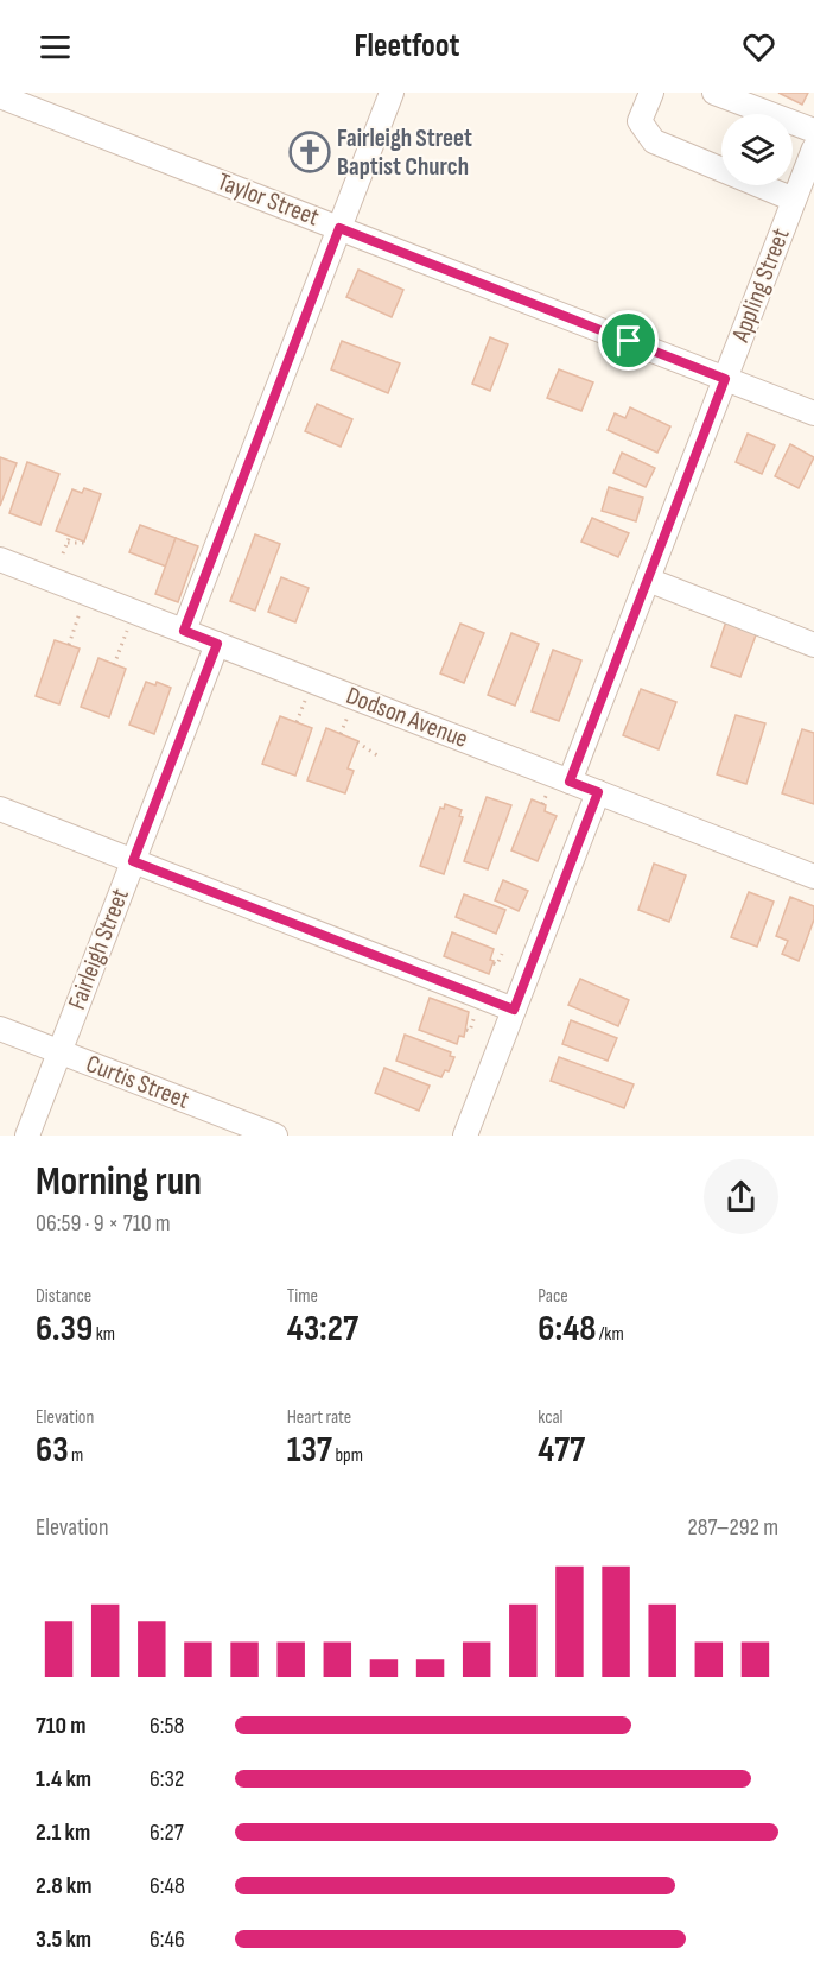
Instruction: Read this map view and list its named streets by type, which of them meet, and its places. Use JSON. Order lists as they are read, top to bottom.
{
  "streets": {
    "street": [
      "Taylor Street",
      "Appling Street",
      "Dodson Avenue",
      "Fairleigh Street",
      "Curtis Street"
    ]
  },
  "crossings": [
    ["Taylor Street", "Appling Street"],
    ["Appling Street", "Dodson Avenue"],
    ["Dodson Avenue", "Fairleigh Street"],
    ["Fairleigh Street", "Curtis Street"]
  ],
  "places": {
    "church": ["Fairleigh Street Baptist Church"]
  },
  "page": {
    "header": "Fleetfoot",
    "heading": ["Morning run", "06:59 · 9 × 710 m"],
    "stats": [
      ["Distance", "6.39 km"],
      ["Time", "43:27"],
      ["Pace", "6:48 /km"],
      ["Elevation", "63 m"],
      ["Heart rate", "137 bpm"],
      ["kcal", "477"]
    ],
    "chart": ["Elevation", "287–292 m"],
    "list": [
      {
        "name": "710 m",
        "note": "6:58"
      },
      {
        "name": "1.4 km",
        "note": "6:32"
      },
      {
        "name": "2.1 km",
        "note": "6:27"
      },
      {
        "name": "2.8 km",
        "note": "6:48"
      },
      {
        "name": "3.5 km",
        "note": "6:46"
      }
    ]
  }
}
